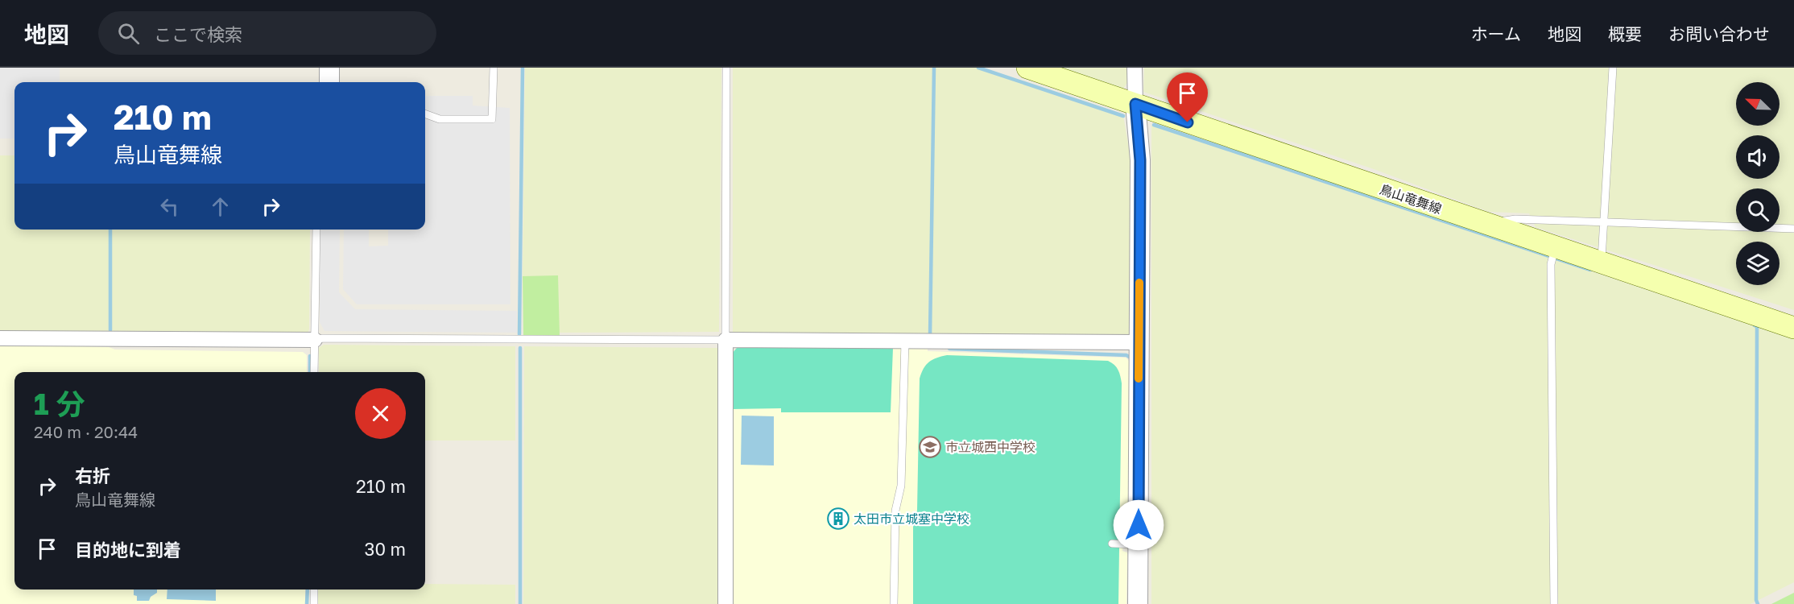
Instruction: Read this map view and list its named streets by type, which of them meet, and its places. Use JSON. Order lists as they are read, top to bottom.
{
  "streets": {
    "main road": ["鳥山竜舞線"]
  },
  "places": {
    "school or university": ["市立城西中学校"],
    "building": ["太田市立城塞中学校"]
  },
  "north": "top left",
  "page": {
    "header": "地図",
    "search": "ここで検索",
    "nav": [
      "ホーム",
      "地図",
      "概要",
      "お問い合わせ"
    ],
    "turn": ["210 m", "鳥山竜舞線"],
    "heading": ["1 分", "240 m · 20:44"],
    "list": [
      {
        "name": "右折",
        "note": "鳥山竜舞線",
        "value": "210 m"
      },
      {
        "name": "目的地に到着",
        "value": "30 m"
      }
    ]
  }
}
